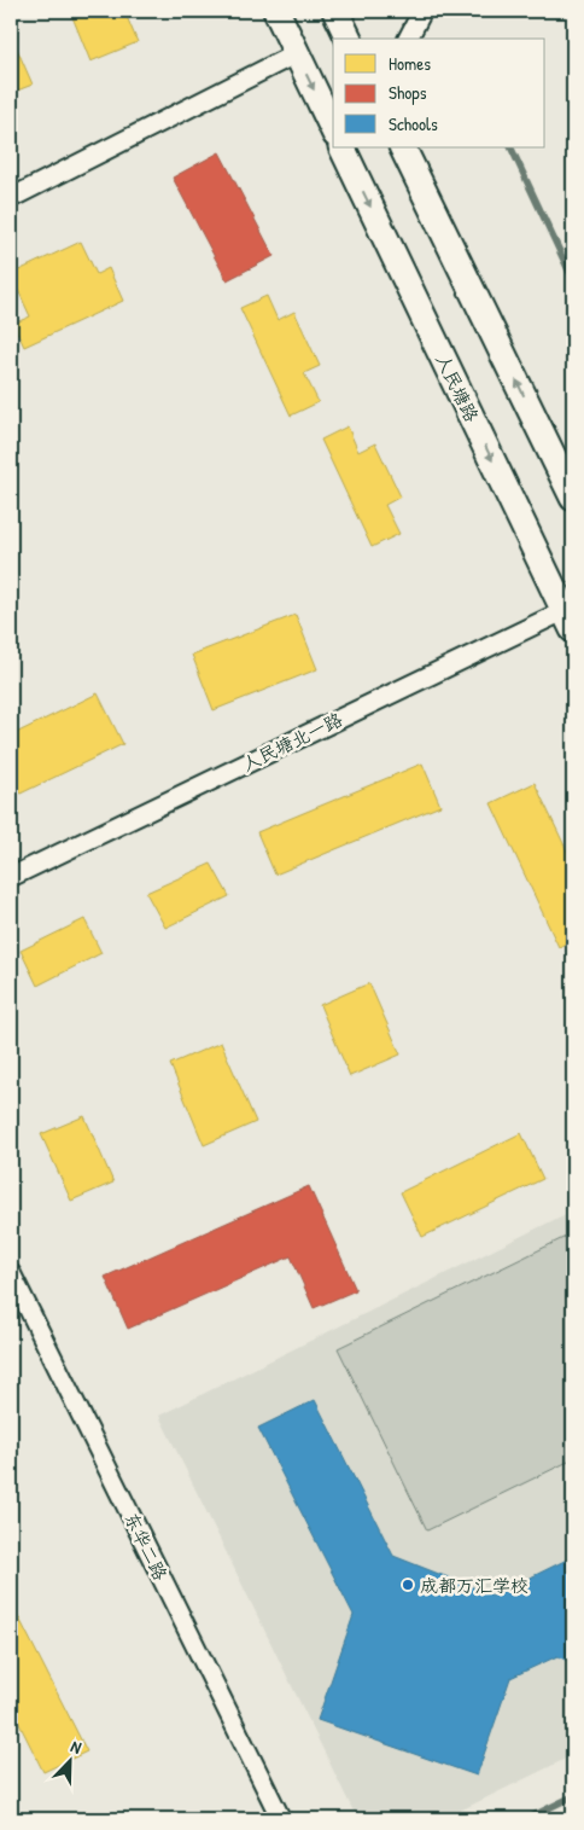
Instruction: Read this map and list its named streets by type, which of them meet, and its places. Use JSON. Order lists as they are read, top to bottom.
{
  "streets": {
    "main road": ["人民塘路"],
    "street": ["人民塘北一路", "东华二路"]
  },
  "crossings": [
    ["人民塘路", "人民塘北一路"]
  ],
  "places": ["成都万汇学校"],
  "legend": ["Homes", "Shops", "Schools"],
  "north": "top right"
}
